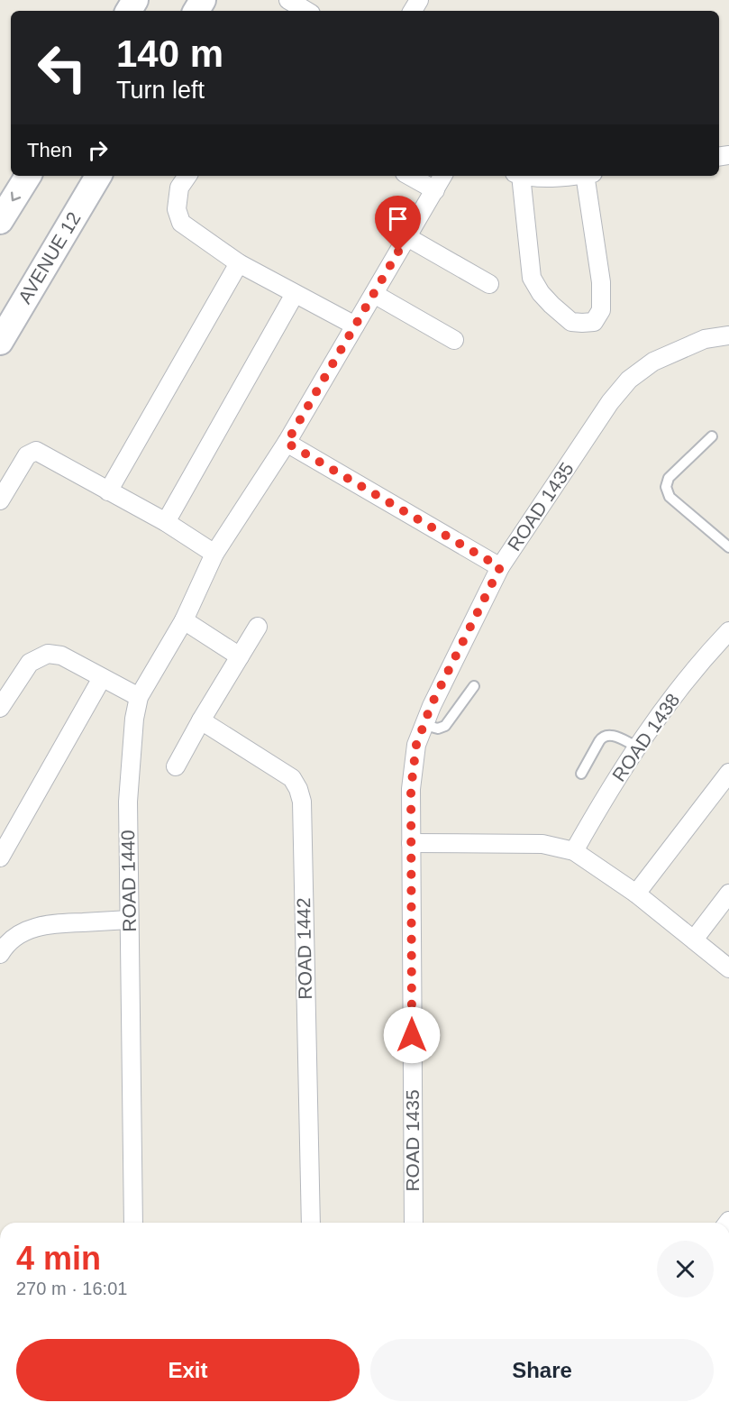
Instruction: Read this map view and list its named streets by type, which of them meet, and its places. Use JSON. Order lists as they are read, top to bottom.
{
  "streets": {
    "street": [
      "AVENUE 12",
      "ROAD 1435",
      "ROAD 1438",
      "ROAD 1440",
      "ROAD 1442"
    ]
  },
  "page": {
    "turn": ["140 m", "Turn left"],
    "then": "Then",
    "heading": ["4 min", "270 m · 16:01"],
    "buttons": ["Exit", "Share"]
  }
}
